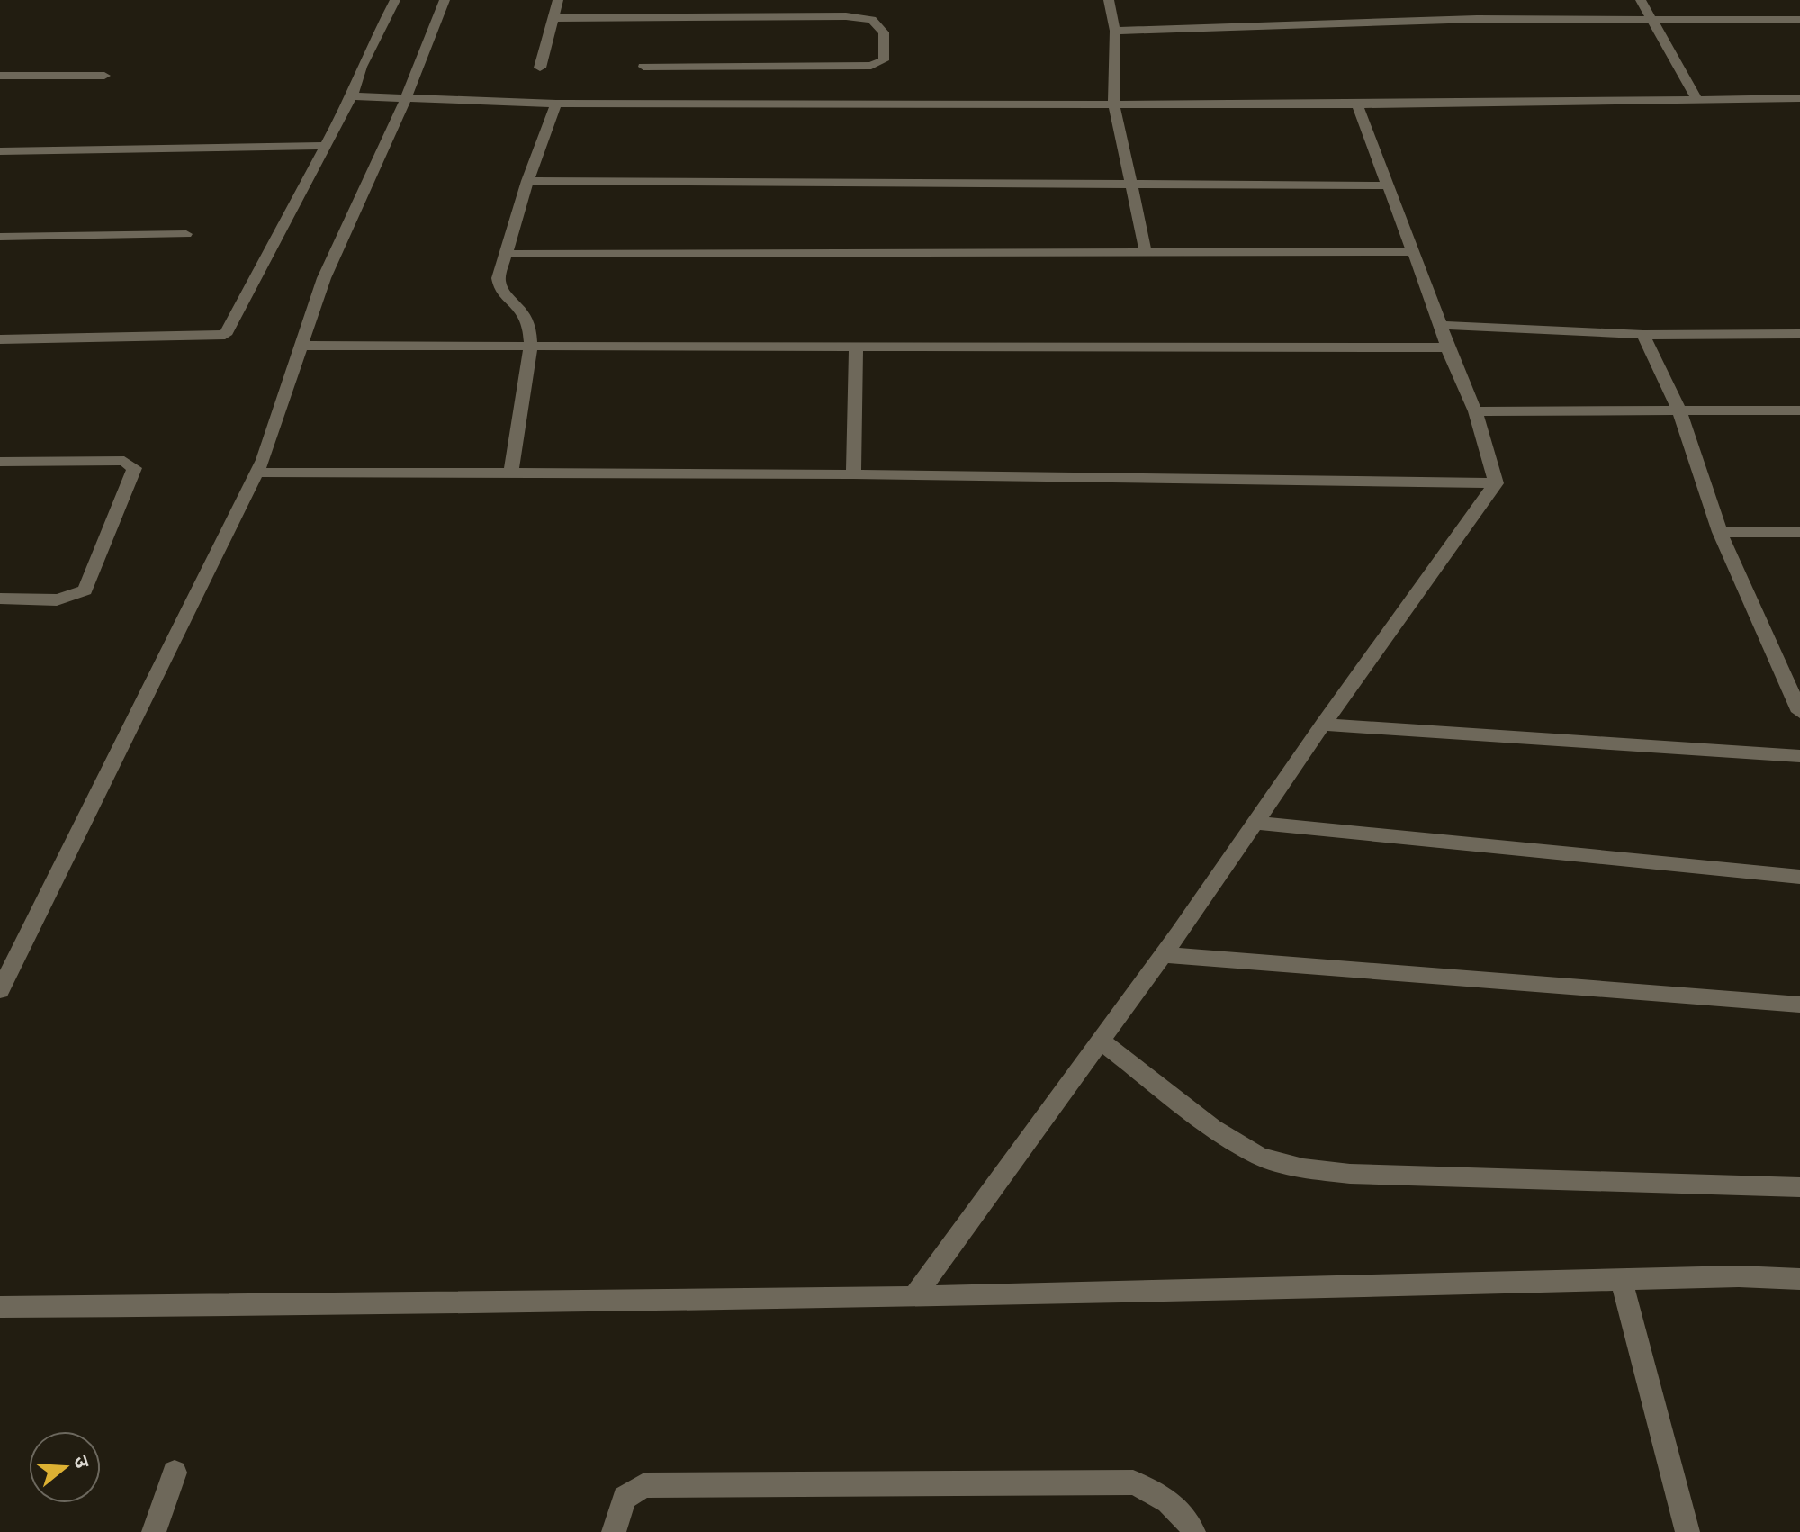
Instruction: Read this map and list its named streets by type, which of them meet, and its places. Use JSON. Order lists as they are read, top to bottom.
{
  "north": "right"
}
